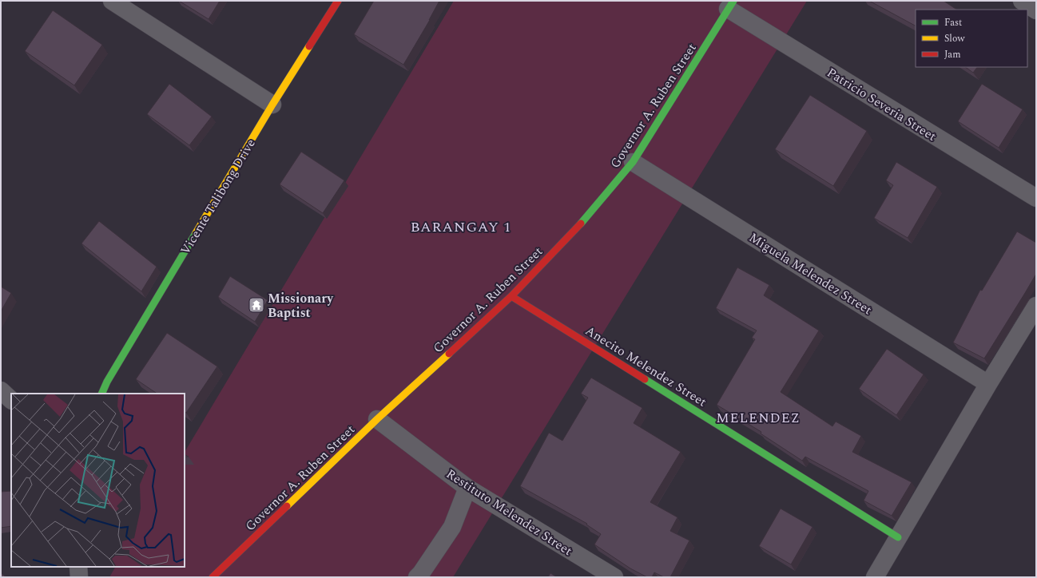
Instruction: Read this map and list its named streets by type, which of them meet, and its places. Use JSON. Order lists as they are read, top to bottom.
{
  "streets": {
    "street": [
      "Patricio Severia Street",
      "Governor A. Ruben Street",
      "Vicente Talibong Drive",
      "Miguela Melendez Street",
      "Anecito Melendez Street",
      "Restituto Melendez Street"
    ]
  },
  "crossings": [
    ["Patricio Severia Street", "Governor A. Ruben Street"],
    ["Governor A. Ruben Street", "Miguela Melendez Street"],
    ["Governor A. Ruben Street", "Anecito Melendez Street"],
    ["Governor A. Ruben Street", "Restituto Melendez Street"]
  ],
  "districts": ["BARANGAY 1", "MELENDEZ"],
  "places": {
    "temple": ["Missionary Baptist"]
  },
  "legend": ["Fast", "Slow", "Jam"]
}
